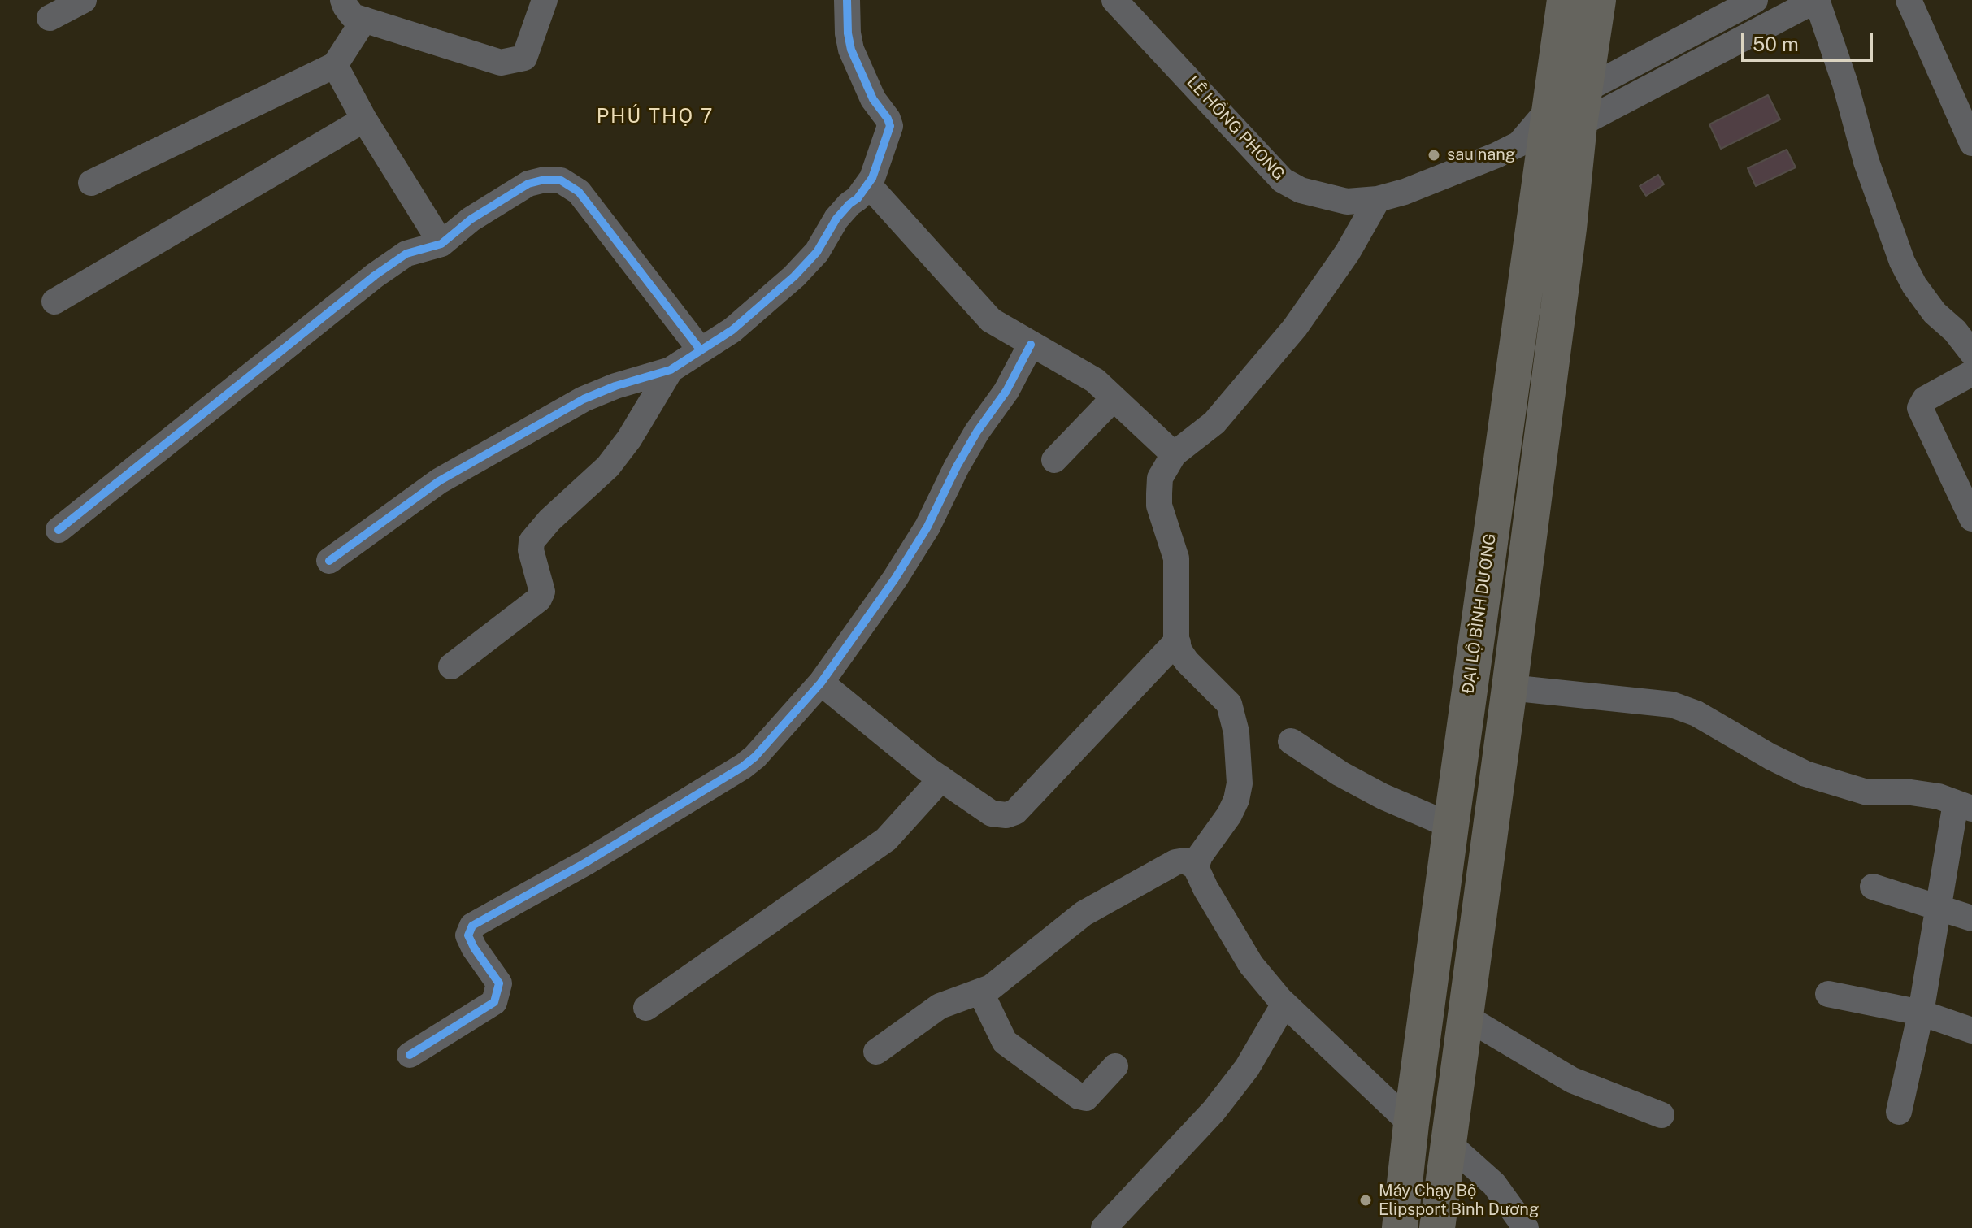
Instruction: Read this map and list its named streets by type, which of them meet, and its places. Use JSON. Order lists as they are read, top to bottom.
{
  "streets": {
    "highway": ["ĐẠI LỘ BÌNH DƯƠNG"],
    "street": ["LÊ HỒNG PHONG"]
  },
  "crossings": [
    ["LÊ HỒNG PHONG", "ĐẠI LỘ BÌNH DƯƠNG"]
  ],
  "districts": ["PHÚ THỌ 7"],
  "places": ["sau nang", "Máy Chạy Bộ Elipsport Bình Dương"],
  "scale_bar": "50 m"
}
